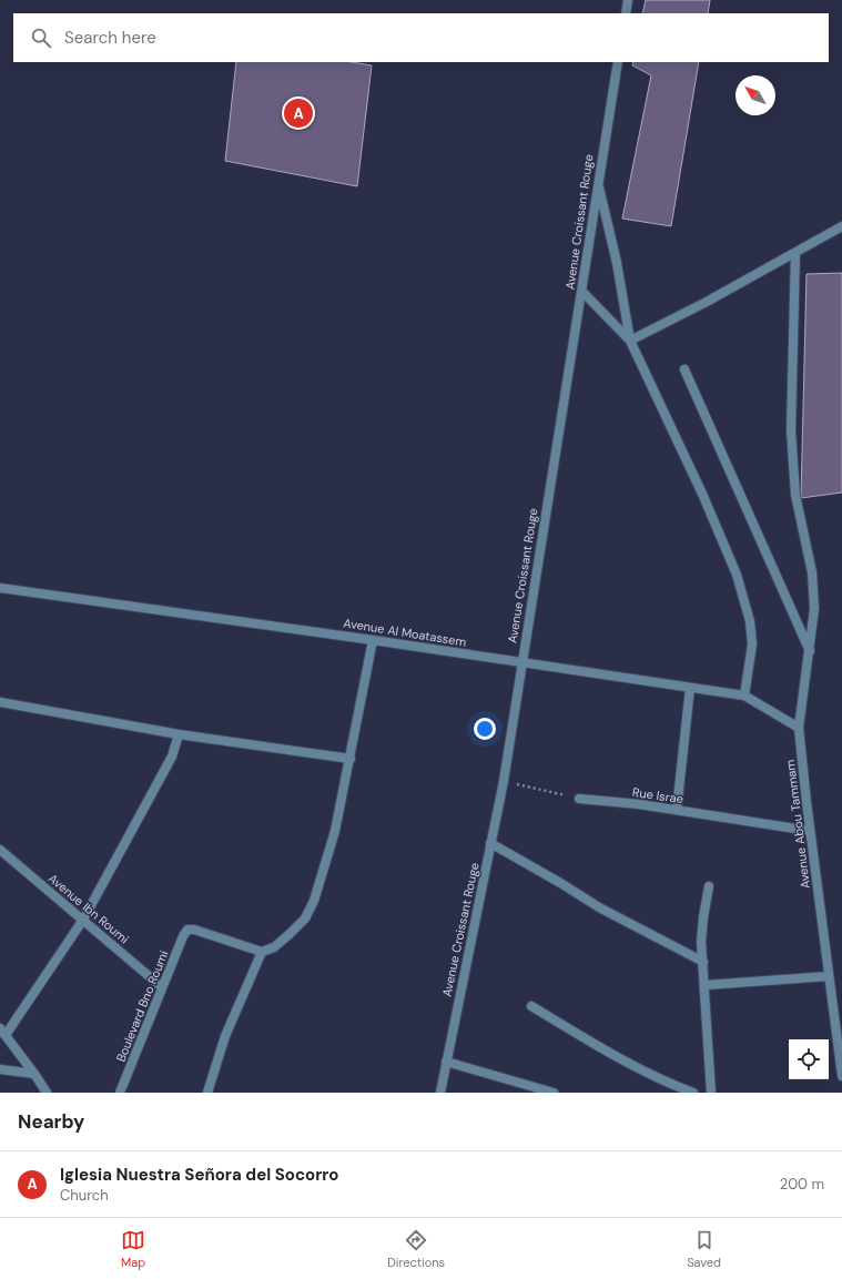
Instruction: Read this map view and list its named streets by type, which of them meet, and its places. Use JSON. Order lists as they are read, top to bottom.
{
  "streets": {
    "street": [
      "Avenue Croissant Rouge",
      "Avenue Al Moatassem",
      "Rue Israe",
      "Avenue Abou Tammam",
      "Avenue Ibn Roumi",
      "Boulevard Bno Roumi"
    ]
  },
  "crossings": [
    ["Avenue Croissant Rouge", "Avenue Al Moatassem"],
    ["Avenue Al Moatassem", "Avenue Abou Tammam"],
    ["Rue Israe", "Avenue Abou Tammam"],
    ["Avenue Ibn Roumi", "Boulevard Bno Roumi"]
  ],
  "north": "top left",
  "page": {
    "search": "Search here",
    "pins": "A",
    "heading": "Nearby",
    "list": [
      {
        "mark": "A",
        "name": "Iglesia Nuestra Señora del Socorro",
        "note": "Church",
        "value": "200 m"
      }
    ],
    "nav": ["Map", "Directions", "Saved"]
  }
}
